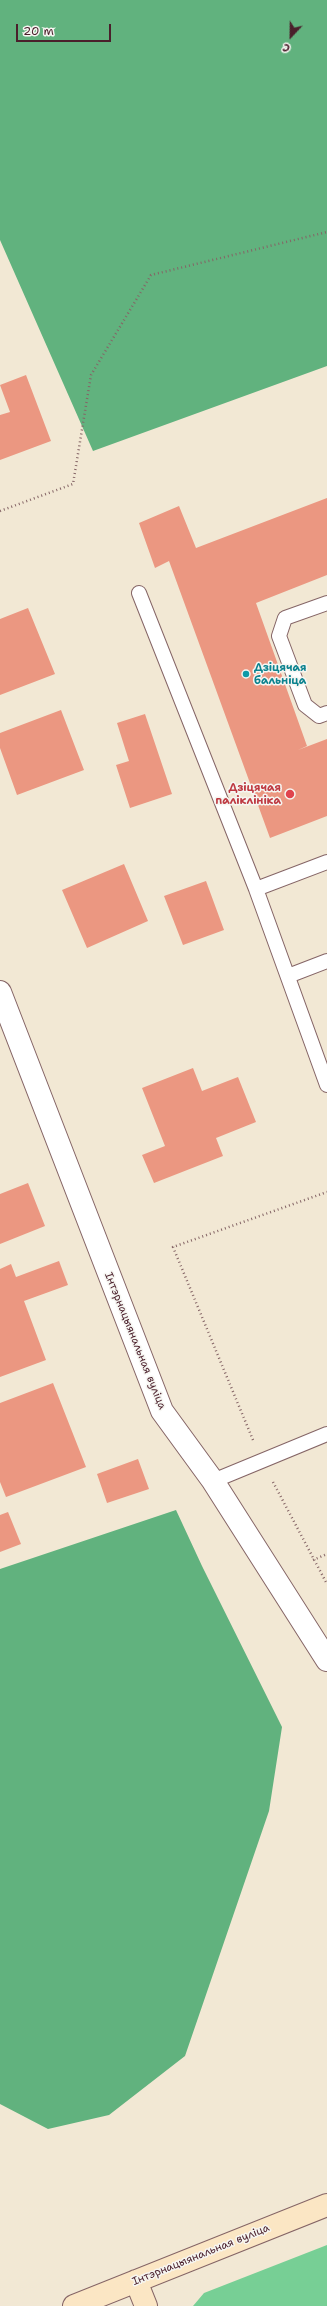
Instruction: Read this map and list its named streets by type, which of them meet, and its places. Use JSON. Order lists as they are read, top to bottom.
{
  "streets": {
    "main road": ["Інтэрнацыянальная вуліца"]
  },
  "places": ["Дзіцячая бальніца", "Дзіцячая паліклініка"],
  "scale_bar": "20 m",
  "north": "bottom"
}
